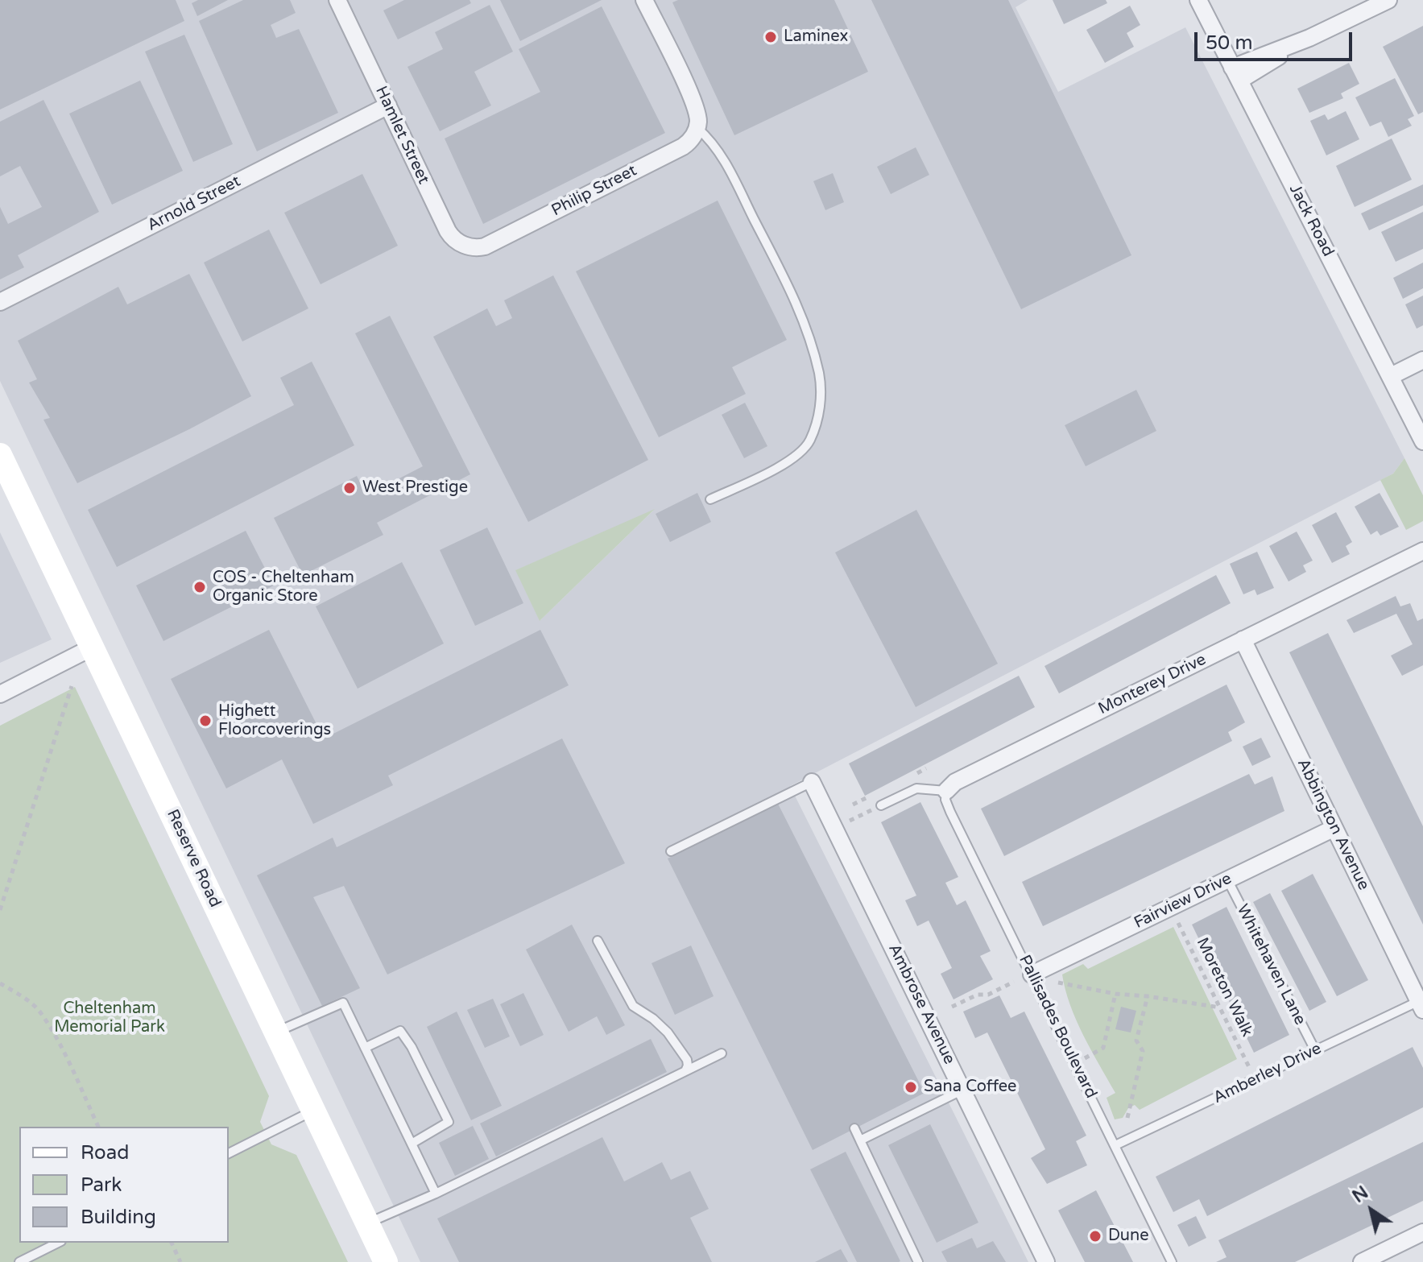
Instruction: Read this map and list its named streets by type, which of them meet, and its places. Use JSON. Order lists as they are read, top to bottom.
{
  "streets": {
    "street": [
      "Hamlet Street",
      "Philip Street",
      "Arnold Street",
      "Jack Road",
      "Monterey Drive",
      "Abbington Avenue",
      "Reserve Road",
      "Fairview Drive",
      "Ambrose Avenue"
    ],
    "lane": ["Whitehaven Lane", "Pallisades Boulevard", "Amberley Drive"],
    "path": ["Moreton Walk"]
  },
  "crossings": [
    ["Hamlet Street", "Philip Street"],
    ["Hamlet Street", "Arnold Street"],
    ["Monterey Drive", "Abbington Avenue"],
    ["Monterey Drive", "Pallisades Boulevard"],
    ["Abbington Avenue", "Fairview Drive"],
    ["Abbington Avenue", "Amberley Drive"],
    ["Fairview Drive", "Whitehaven Lane"],
    ["Fairview Drive", "Moreton Walk"],
    ["Fairview Drive", "Pallisades Boulevard"],
    ["Whitehaven Lane", "Amberley Drive"],
    ["Moreton Walk", "Amberley Drive"],
    ["Pallisades Boulevard", "Amberley Drive"]
  ],
  "parks": ["Cheltenham Memorial Park"],
  "places": [
    "Laminex",
    "West Prestige",
    "COS - Cheltenham Organic Store",
    "Highett Floorcoverings",
    "Sana Coffee",
    "Dune"
  ],
  "legend": ["Road", "Park", "Building"],
  "scale_bar": "50 m",
  "north": "top left"
}
